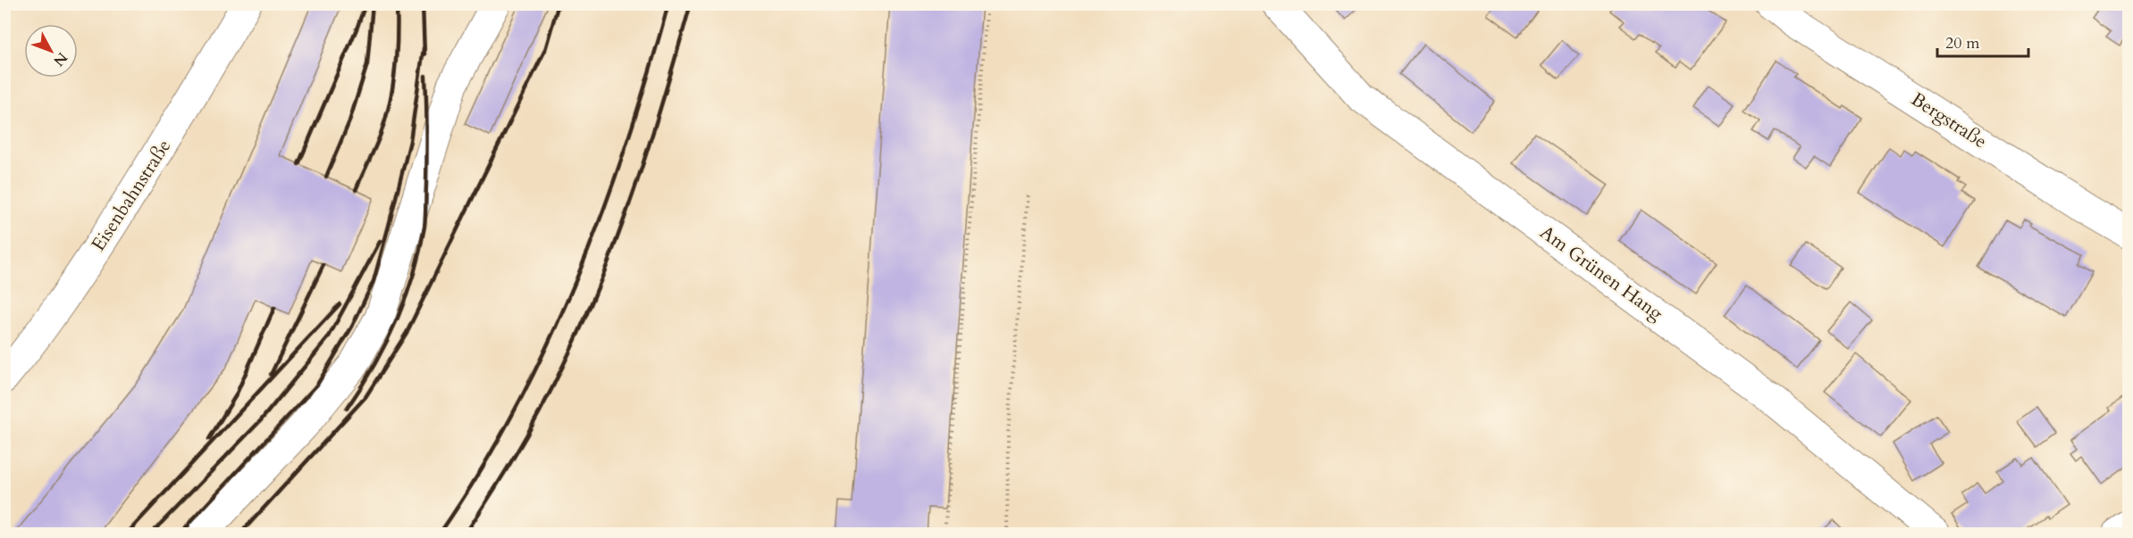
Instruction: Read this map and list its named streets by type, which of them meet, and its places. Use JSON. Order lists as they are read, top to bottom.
{
  "streets": {
    "street": ["Bergstraße", "Eisenbahnstraße", "Am Grünen Hang"]
  },
  "scale_bar": "20 m",
  "north": "bottom right"
}
